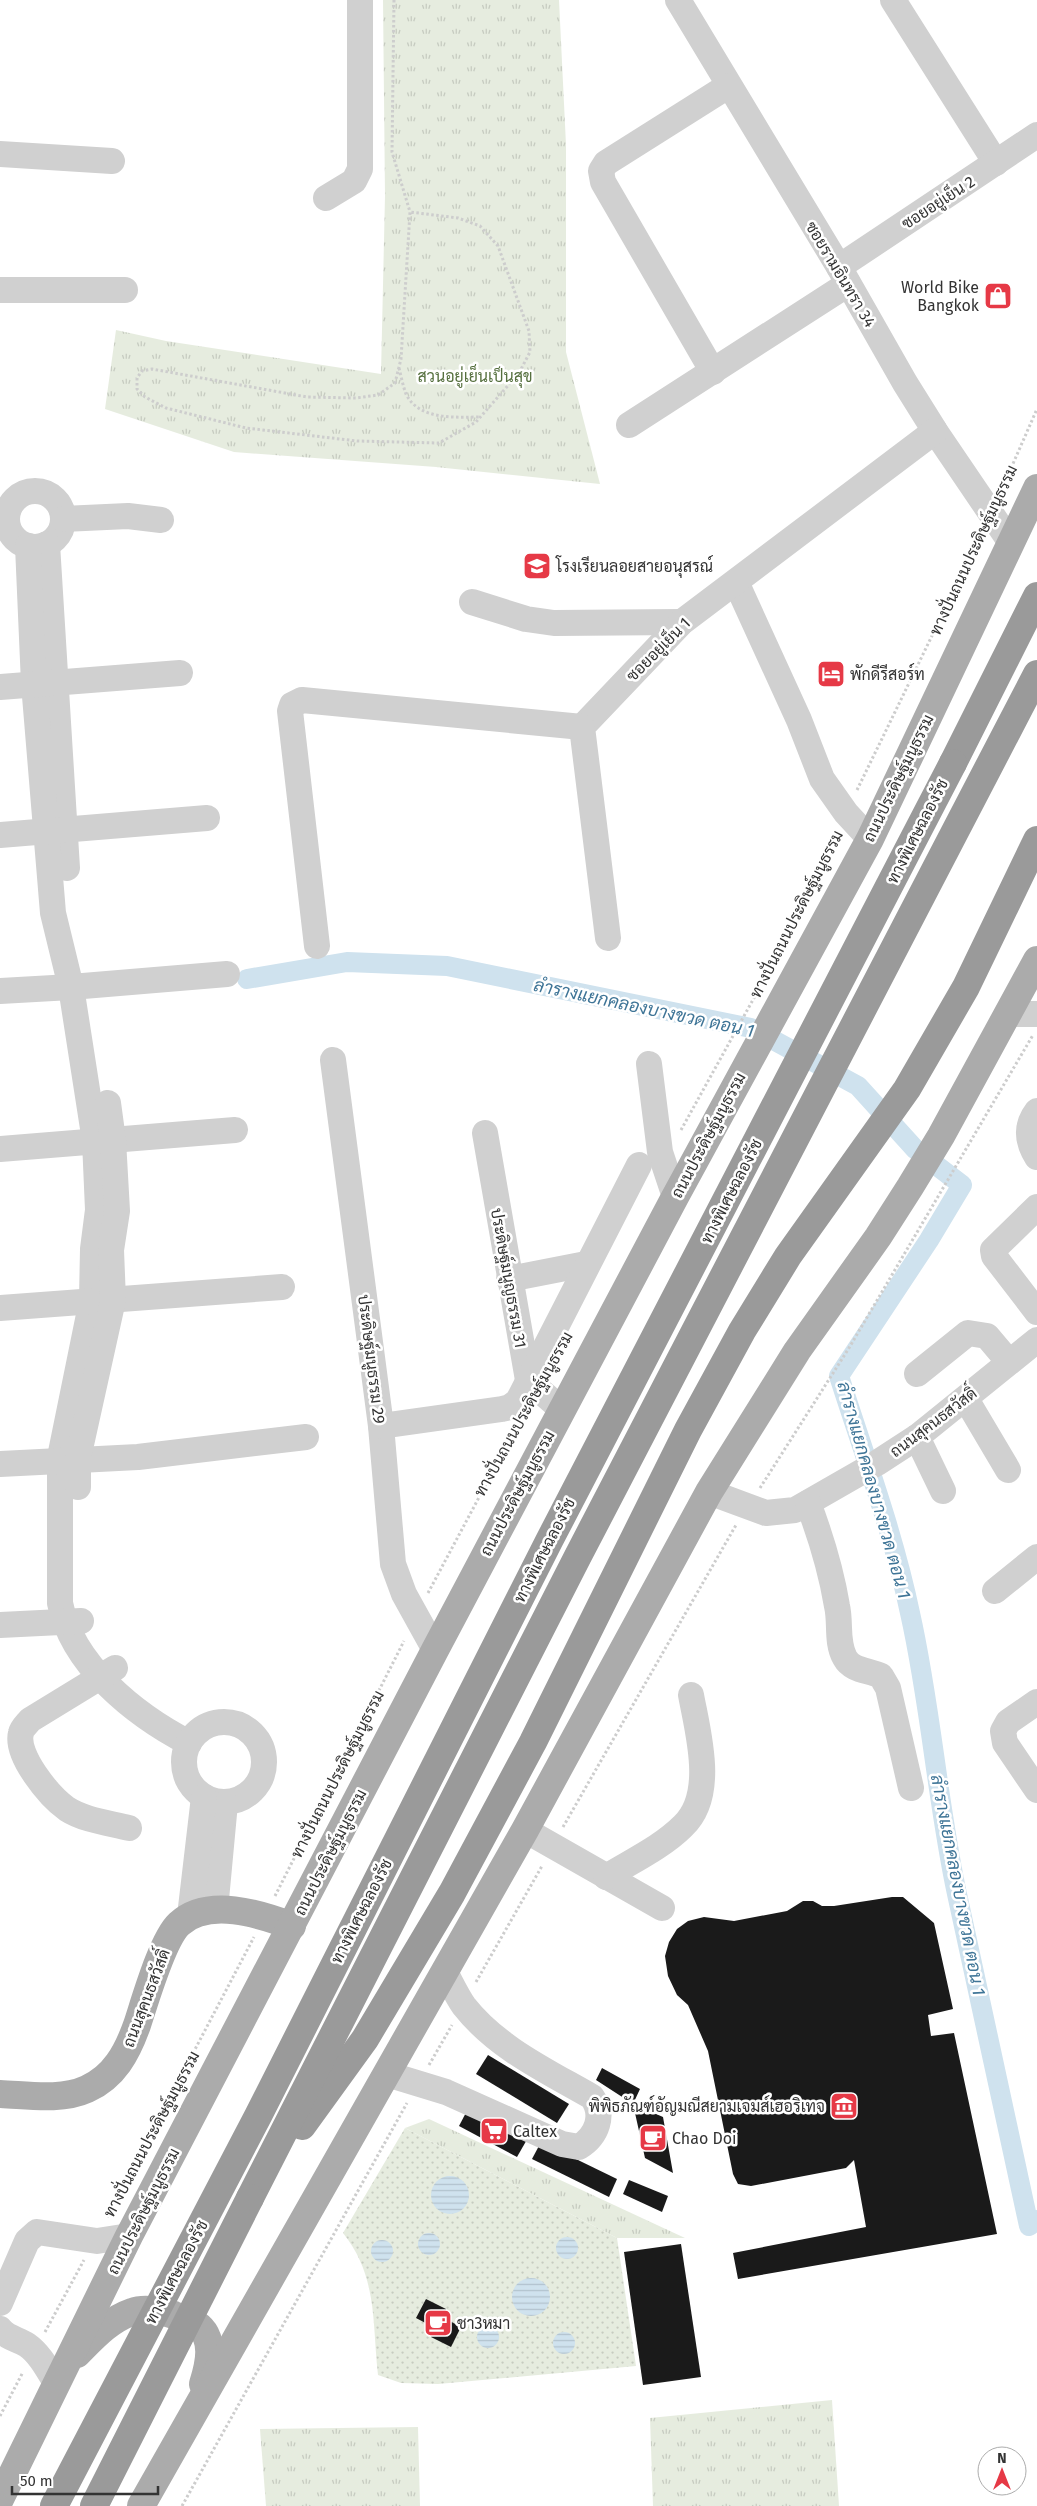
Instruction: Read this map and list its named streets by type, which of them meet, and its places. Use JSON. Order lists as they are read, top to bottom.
{
  "streets": {
    "highway": ["ทางพิเศษฉลองรัช"],
    "main road": ["ถนนประดิษฐ์มนูธรรม", "ถนนสุคนธสวัสดิ์"],
    "street": [
      "ซอยอยู่เย็น 2",
      "ซอยรามอินทรา 34",
      "ซอยอยู่เย็น 1",
      "ประดิษฐ์มนูญธรรม 31",
      "ประดิษฐ์มนูธรรม 29"
    ],
    "path": ["ทางปั่นถนนประดิษฐ์มนูธรรม"]
  },
  "crossings": [
    ["ซอยอยู่เย็น 2", "ซอยรามอินทรา 34"],
    ["ซอยรามอินทรา 34", "ทางปั่นถนนประดิษฐ์มนูธรรม"],
    ["ซอยรามอินทรา 34", "ซอยอยู่เย็น 1"],
    ["ซอยรามอินทรา 34", "ถนนประดิษฐ์มนูธรรม"],
    ["ทางปั่นถนนประดิษฐ์มนูธรรม", "ถนนประดิษฐ์มนูธรรม"],
    ["ทางปั่นถนนประดิษฐ์มนูธรรม", "ประดิษฐ์มนูธรรม 29"],
    ["ถนนประดิษฐ์มนูธรรม", "ประดิษฐ์มนูธรรม 29"]
  ],
  "water": ["ลำรางแยกคลองบางขวด ตอน 1"],
  "parks": ["สวนอยู่เย็นเป็นสุข"],
  "places": {
    "shop": ["World Bike Bangkok"],
    "school or university": ["โรงเรียนลอยสายอนุสรณ์"],
    "hotel": ["พักดีรีสอร์ท"],
    "museum": ["พิพิธภัณฑ์อัญมณีสยามเจมส์เฮอริเทจ"],
    "supermarket": ["Caltex"],
    "cafe": ["Chao Doi", "ชา3หมา"]
  },
  "scale_bar": "50 m",
  "north": "top"
}
